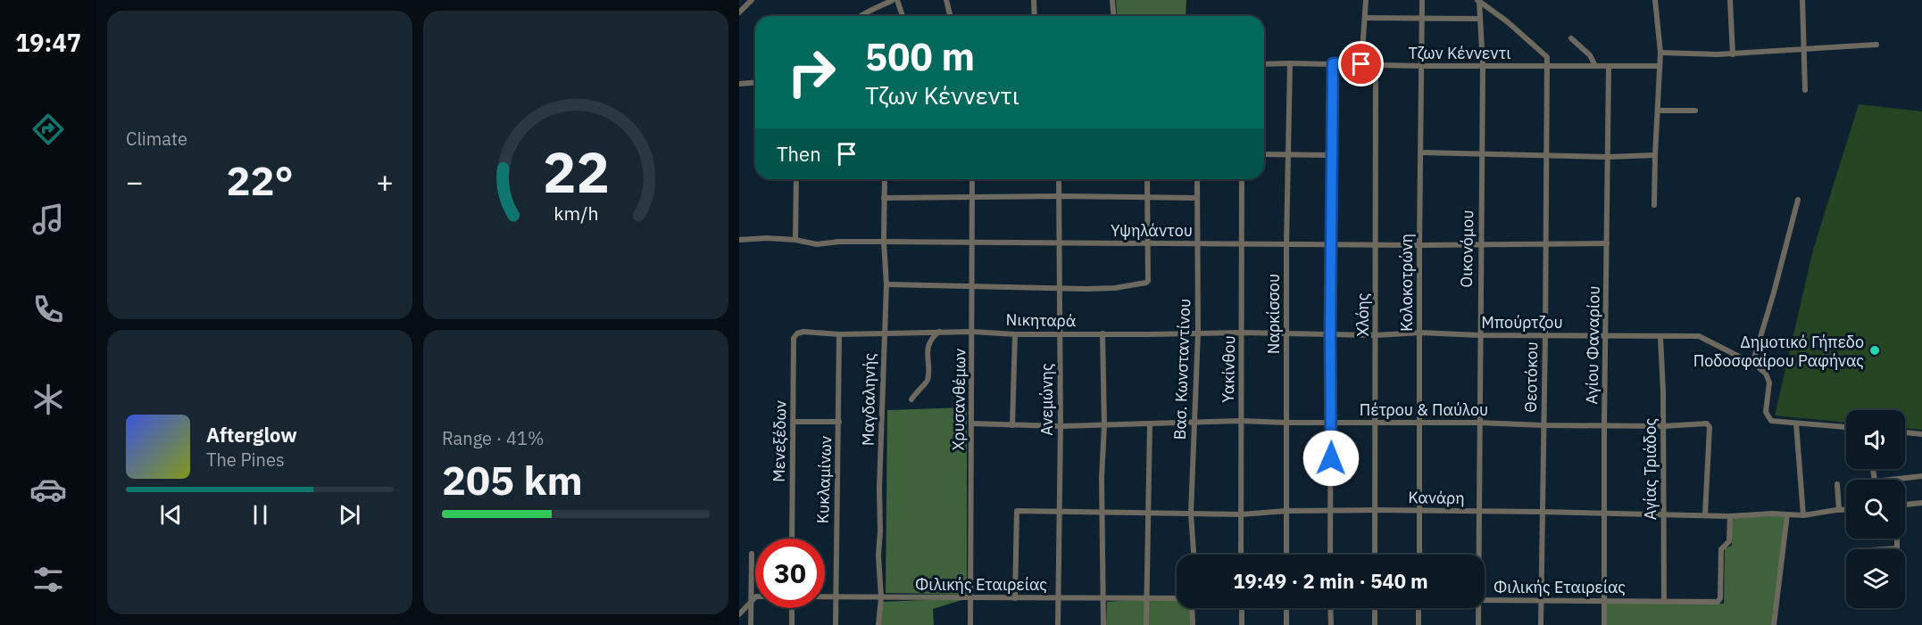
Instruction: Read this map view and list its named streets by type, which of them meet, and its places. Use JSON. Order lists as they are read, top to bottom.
{
  "streets": {
    "street": [
      "Τζων Κέννεντι",
      "Υψηλάντου",
      "Οικονόμου",
      "Κολοκοτρώνη",
      "Ναρκίσσου",
      "Χλόης",
      "Νικηταρά",
      "Μπούρτζου",
      "Αγίου Φαναρίου",
      "Βασ. Κωνσταντίνου",
      "Υακίνθου",
      "Θεοτόκου",
      "Μαγδαληνής",
      "Χρυσανθέμων",
      "Ανεμώνης",
      "Πέτρου & Παύλου",
      "Μενεξέδων",
      "Αγίας Τριάδος",
      "Κυκλαμίνων",
      "Κανάρη",
      "Φιλικής Εταιρείας"
    ]
  },
  "crossings": [
    ["Τζων Κέννεντι", "Οικονόμου"],
    ["Τζων Κέννεντι", "Κολοκοτρώνη"],
    ["Τζων Κέννεντι", "Ναρκίσσου"],
    ["Τζων Κέννεντι", "Χλόης"],
    ["Τζων Κέννεντι", "Αγίου Φαναρίου"],
    ["Τζων Κέννεντι", "Θεοτόκου"],
    ["Υψηλάντου", "Οικονόμου"],
    ["Υψηλάντου", "Κολοκοτρώνη"],
    ["Υψηλάντου", "Ναρκίσσου"],
    ["Υψηλάντου", "Χλόης"],
    ["Υψηλάντου", "Νικηταρά"],
    ["Υψηλάντου", "Αγίου Φαναρίου"],
    ["Υψηλάντου", "Βασ. Κωνσταντίνου"],
    ["Υψηλάντου", "Υακίνθου"],
    ["Υψηλάντου", "Θεοτόκου"],
    ["Υψηλάντου", "Μαγδαληνής"],
    ["Υψηλάντου", "Χρυσανθέμων"],
    ["Υψηλάντου", "Ανεμώνης"],
    ["Οικονόμου", "Μπούρτζου"],
    ["Οικονόμου", "Πέτρου & Παύλου"],
    ["Οικονόμου", "Κανάρη"],
    ["Κολοκοτρώνη", "Μπούρτζου"],
    ["Κολοκοτρώνη", "Πέτρου & Παύλου"],
    ["Κολοκοτρώνη", "Κανάρη"],
    ["Ναρκίσσου", "Μπούρτζου"],
    ["Ναρκίσσου", "Πέτρου & Παύλου"],
    ["Ναρκίσσου", "Κανάρη"],
    ["Χλόης", "Μπούρτζου"],
    ["Χλόης", "Πέτρου & Παύλου"],
    ["Χλόης", "Κανάρη"],
    ["Νικηταρά", "Μπούρτζου"],
    ["Νικηταρά", "Βασ. Κωνσταντίνου"],
    ["Νικηταρά", "Μαγδαληνής"],
    ["Νικηταρά", "Χρυσανθέμων"],
    ["Νικηταρά", "Ανεμώνης"],
    ["Νικηταρά", "Μενεξέδων"],
    ["Νικηταρά", "Κυκλαμίνων"],
    ["Μπούρτζου", "Αγίου Φαναρίου"],
    ["Μπούρτζου", "Βασ. Κωνσταντίνου"],
    ["Μπούρτζου", "Υακίνθου"],
    ["Μπούρτζου", "Θεοτόκου"],
    ["Μπούρτζου", "Αγίας Τριάδος"],
    ["Αγίου Φαναρίου", "Πέτρου & Παύλου"],
    ["Αγίου Φαναρίου", "Κανάρη"],
    ["Αγίου Φαναρίου", "Φιλικής Εταιρείας"],
    ["Βασ. Κωνσταντίνου", "Πέτρου & Παύλου"],
    ["Βασ. Κωνσταντίνου", "Κανάρη"],
    ["Υακίνθου", "Πέτρου & Παύλου"],
    ["Υακίνθου", "Κανάρη"],
    ["Θεοτόκου", "Πέτρου & Παύλου"],
    ["Θεοτόκου", "Κανάρη"],
    ["Θεοτόκου", "Φιλικής Εταιρείας"],
    ["Μαγδαληνής", "Φιλικής Εταιρείας"],
    ["Χρυσανθέμων", "Πέτρου & Παύλου"],
    ["Χρυσανθέμων", "Φιλικής Εταιρείας"],
    ["Ανεμώνης", "Πέτρου & Παύλου"],
    ["Ανεμώνης", "Κανάρη"],
    ["Ανεμώνης", "Φιλικής Εταιρείας"],
    ["Πέτρου & Παύλου", "Αγίας Τριάδος"],
    ["Πέτρου & Παύλου", "Κανάρη"],
    ["Αγίας Τριάδος", "Κανάρη"],
    ["Αγίας Τριάδος", "Φιλικής Εταιρείας"],
    ["Κυκλαμίνων", "Φιλικής Εταιρείας"],
    ["Κανάρη", "Φιλικής Εταιρείας"]
  ],
  "places": ["Δημοτικό Γήπεδο Ποδοσφαίρου Ραφήνας"],
  "page": {
    "tabs": "19:47",
    "tile": [
      "Climate",
      ["Range · 41%", "205 km"]
    ],
    "turn": ["500 m", "Τζων Κέννεντι"],
    "then": "Then",
    "heat": ["−", "22°", "+"],
    "song": ["Afterglow", "The Pines"],
    "limit": "30",
    "trip": "19:49 · 2 min · 540 m",
    "gauge": ["22", "km/h"]
  }
}
